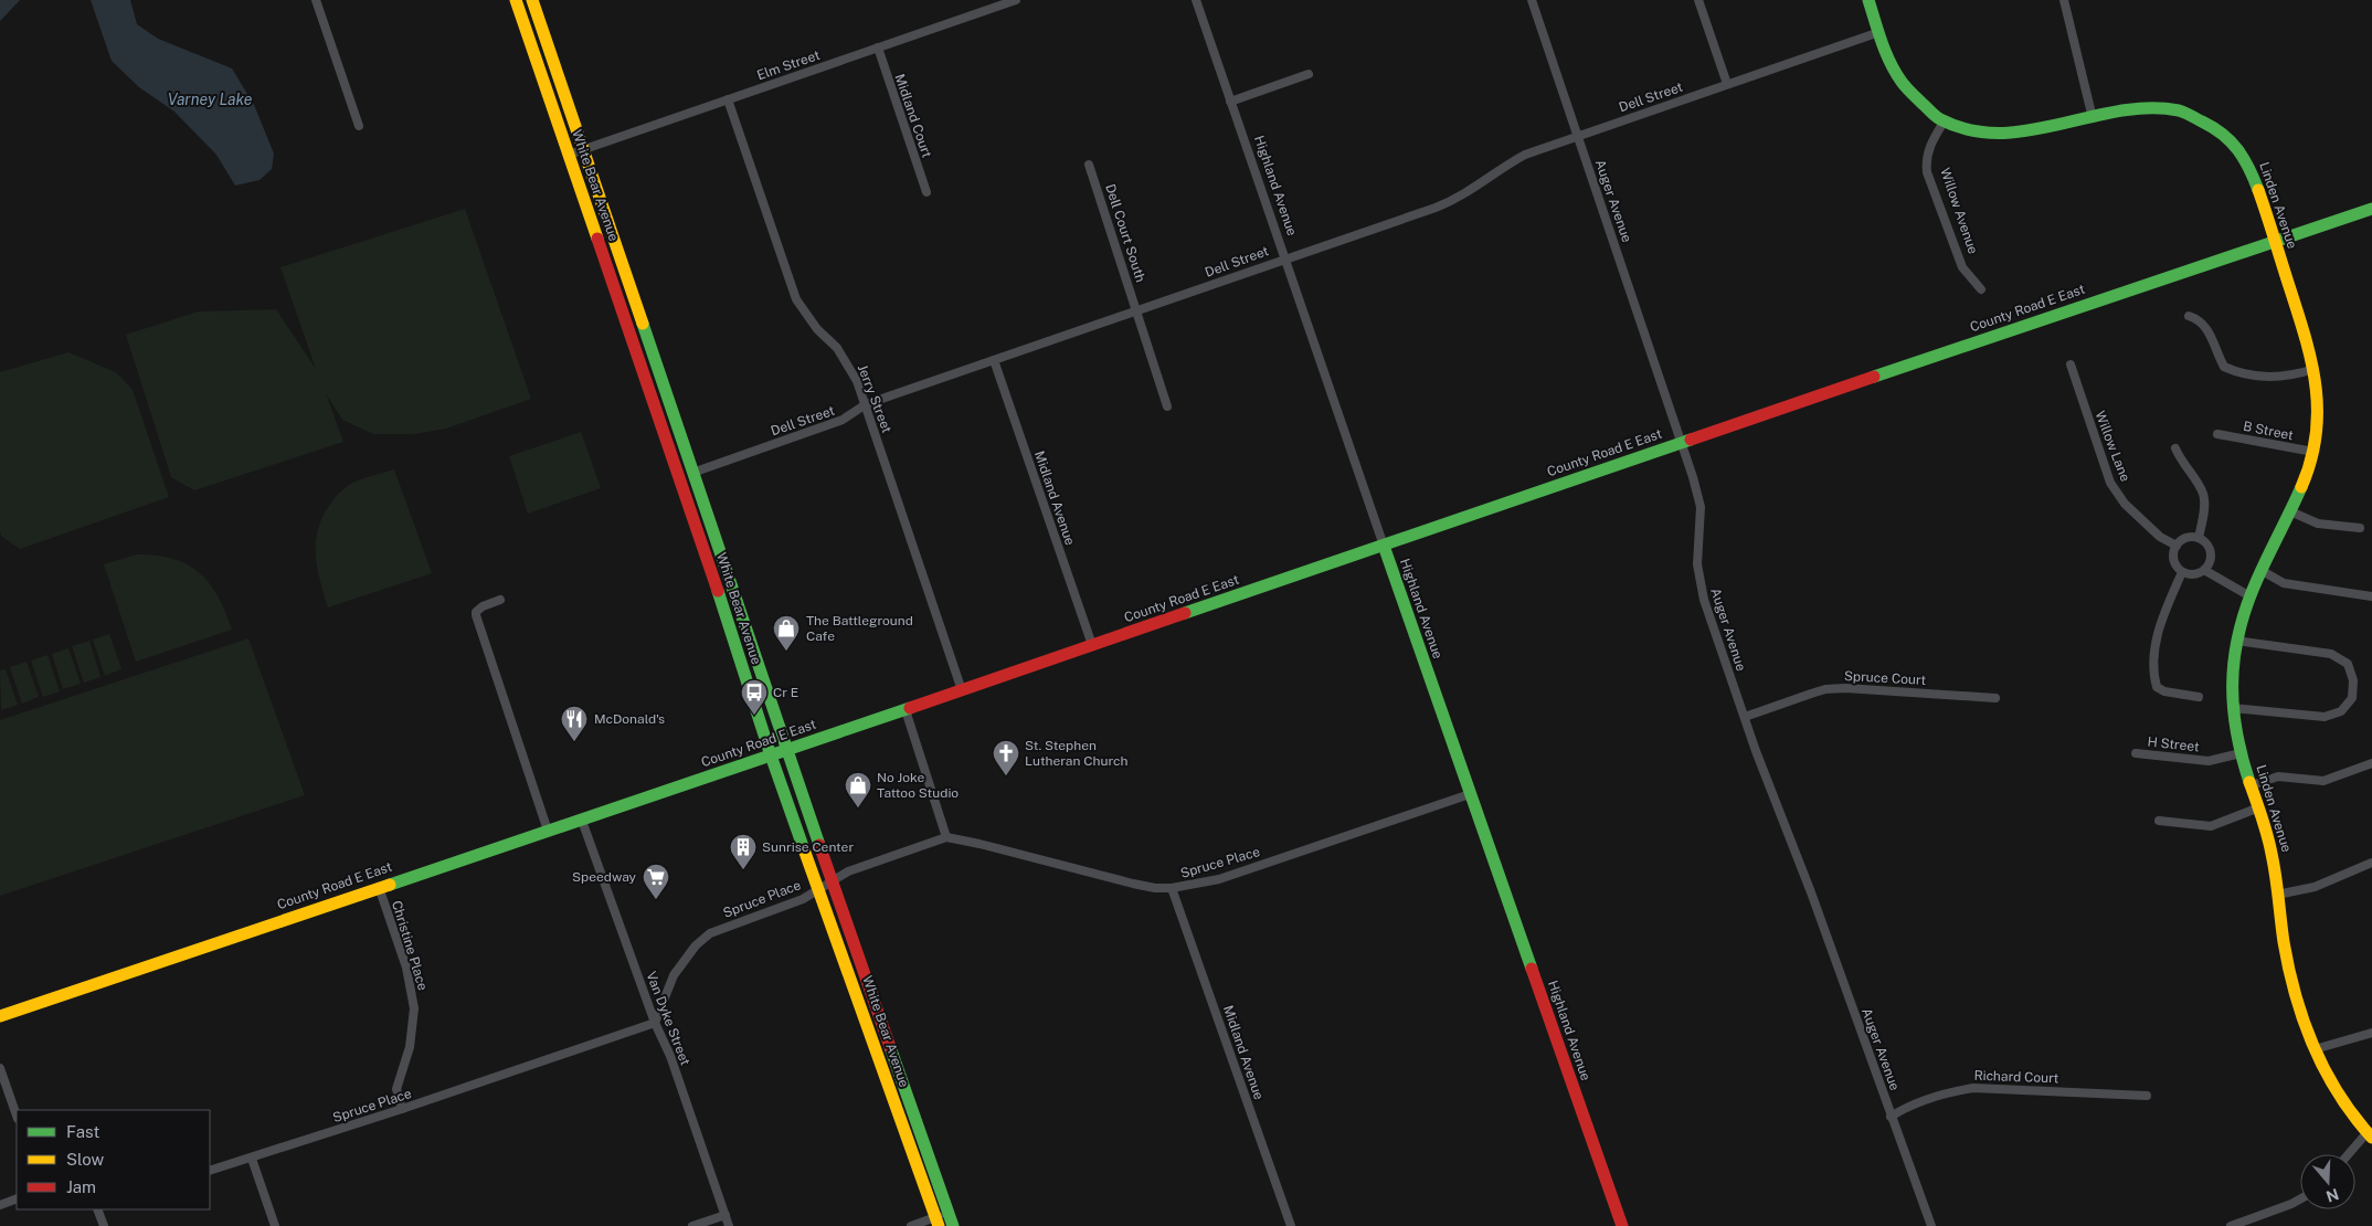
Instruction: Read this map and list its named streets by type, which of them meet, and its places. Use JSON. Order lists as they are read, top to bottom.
{
  "streets": {
    "main road": [
      "White Bear Avenue",
      "Highland Avenue",
      "Linden Avenue",
      "County Road E East"
    ],
    "street": [
      "Elm Street",
      "Dell Street",
      "Midland Court",
      "Auger Avenue",
      "Willow Avenue",
      "Dell Court South",
      "Jerry Street",
      "B Street",
      "Willow Lane",
      "Midland Avenue",
      "Spruce Court",
      "H Street",
      "Spruce Place",
      "Christine Place",
      "Van Dyke Street",
      "Richard Court"
    ]
  },
  "crossings": [
    ["Elm Street", "Midland Court"],
    ["Elm Street", "White Bear Avenue"],
    ["Elm Street", "Jerry Street"],
    ["Dell Street", "White Bear Avenue"],
    ["Dell Street", "Highland Avenue"],
    ["Dell Street", "Auger Avenue"],
    ["Dell Street", "Dell Court South"],
    ["Dell Street", "Jerry Street"],
    ["Dell Street", "Midland Avenue"],
    ["White Bear Avenue", "County Road E East"],
    ["White Bear Avenue", "Spruce Place"],
    ["Highland Avenue", "County Road E East"],
    ["Highland Avenue", "Spruce Place"],
    ["Auger Avenue", "County Road E East"],
    ["Auger Avenue", "Spruce Court"],
    ["Auger Avenue", "Richard Court"],
    ["Linden Avenue", "Willow Avenue"],
    ["Linden Avenue", "County Road E East"],
    ["Linden Avenue", "B Street"],
    ["Linden Avenue", "H Street"],
    ["County Road E East", "Jerry Street"],
    ["County Road E East", "Midland Avenue"],
    ["County Road E East", "Christine Place"],
    ["County Road E East", "Van Dyke Street"],
    ["Midland Avenue", "Spruce Place"],
    ["Spruce Place", "Christine Place"],
    ["Spruce Place", "Van Dyke Street"]
  ],
  "water": ["Varney Lake"],
  "places": {
    "shop": ["The Battleground Cafe", "No Joke Tattoo Studio"],
    "bus stop": ["Cr E"],
    "restaurant": ["McDonald's"],
    "church": ["St. Stephen Lutheran Church"],
    "building": ["Sunrise Center"],
    "supermarket": ["Speedway"]
  },
  "legend": ["Fast", "Slow", "Jam"],
  "north": "bottom"
}
